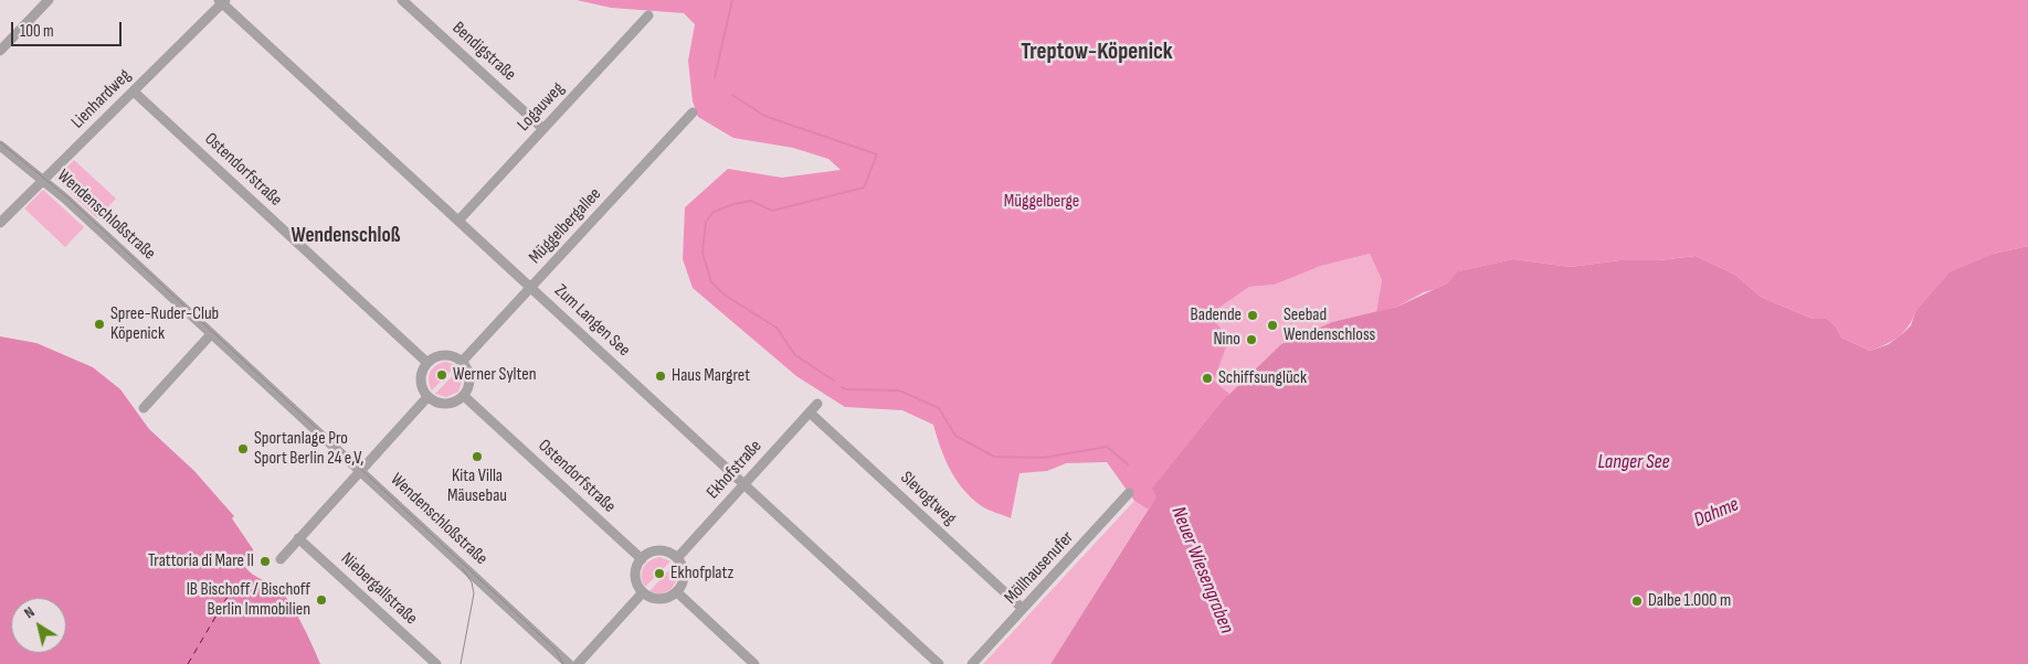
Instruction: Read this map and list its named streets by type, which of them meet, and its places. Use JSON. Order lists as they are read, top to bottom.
{
  "streets": {
    "street": [
      "Bendigstraße",
      "Lienhardweg",
      "Logauweg",
      "Ostendorfstraße",
      "Wendenschloßstraße",
      "Müggelbergallee",
      "Zum Langen See",
      "Ekhofstraße",
      "Slevogtweg",
      "Möllhausenufer",
      "Niebergallstraße"
    ]
  },
  "crossings": [
    ["Bendigstraße", "Logauweg"],
    ["Lienhardweg", "Ostendorfstraße"],
    ["Lienhardweg", "Wendenschloßstraße"],
    ["Lienhardweg", "Zum Langen See"],
    ["Logauweg", "Zum Langen See"],
    ["Ostendorfstraße", "Müggelbergallee"],
    ["Ostendorfstraße", "Ekhofstraße"],
    ["Müggelbergallee", "Zum Langen See"],
    ["Zum Langen See", "Ekhofstraße"],
    ["Ekhofstraße", "Slevogtweg"],
    ["Slevogtweg", "Möllhausenufer"]
  ],
  "districts": ["Treptow-Köpenick", "Wendenschloß"],
  "water": ["Langer See", "Dahme", "Neuer Wiesengraben"],
  "parks": ["Müggelberge"],
  "places": [
    "Badende",
    "Spree-Ruder-Club Köpenick",
    "Seebad Wendenschloss",
    "Nino",
    "Werner Sylten",
    "Haus Margret",
    "Schiffsunglück",
    "Sportanlage Pro Sport Berlin 24 e,V,",
    "Kita Villa Mäusebau",
    "Trattoria di Mare II",
    "Ekhofplatz",
    "IB Bischoff / Bischoff Berlin Immobilien",
    "Dalbe 1.000 m"
  ],
  "scale_bar": "100 m",
  "north": "top left"
}
